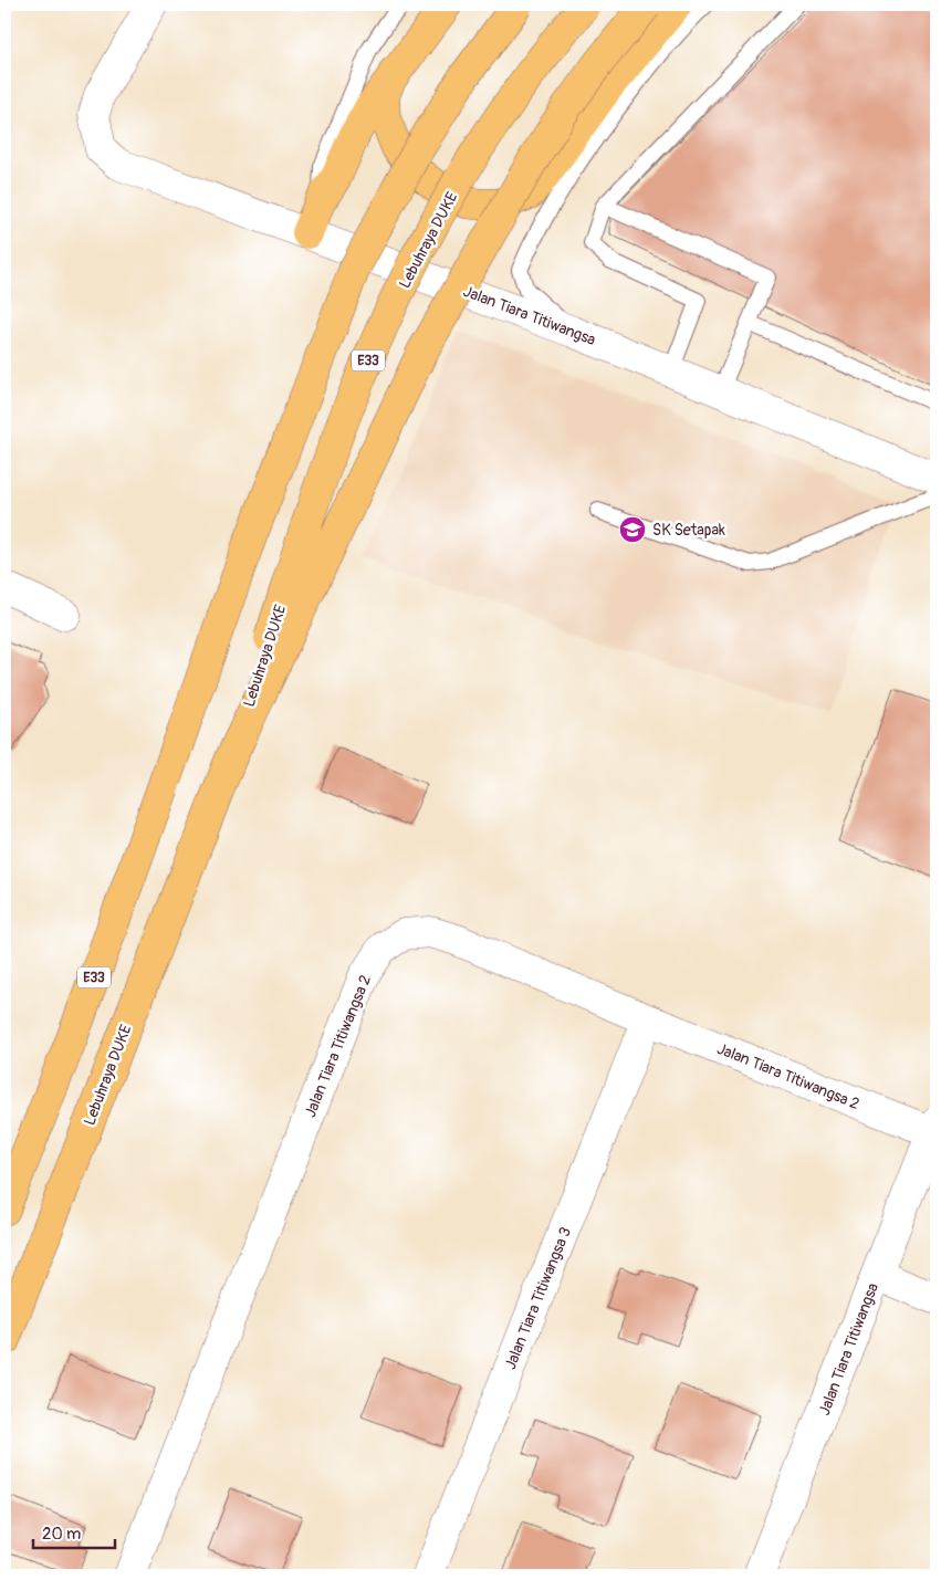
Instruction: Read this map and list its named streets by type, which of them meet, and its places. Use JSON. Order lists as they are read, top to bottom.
{
  "streets": {
    "highway": ["Lebuhraya DUKE", "E33"],
    "street": ["Jalan Tiara Titiwangsa", "Jalan Tiara Titiwangsa 2", "Jalan Tiara Titiwangsa 3"]
  },
  "crossings": [
    ["Jalan Tiara Titiwangsa", "Jalan Tiara Titiwangsa 2"],
    ["Jalan Tiara Titiwangsa 2", "Jalan Tiara Titiwangsa 3"]
  ],
  "places": {
    "school or university": ["SK Setapak"]
  },
  "scale_bar": "20 m"
}
